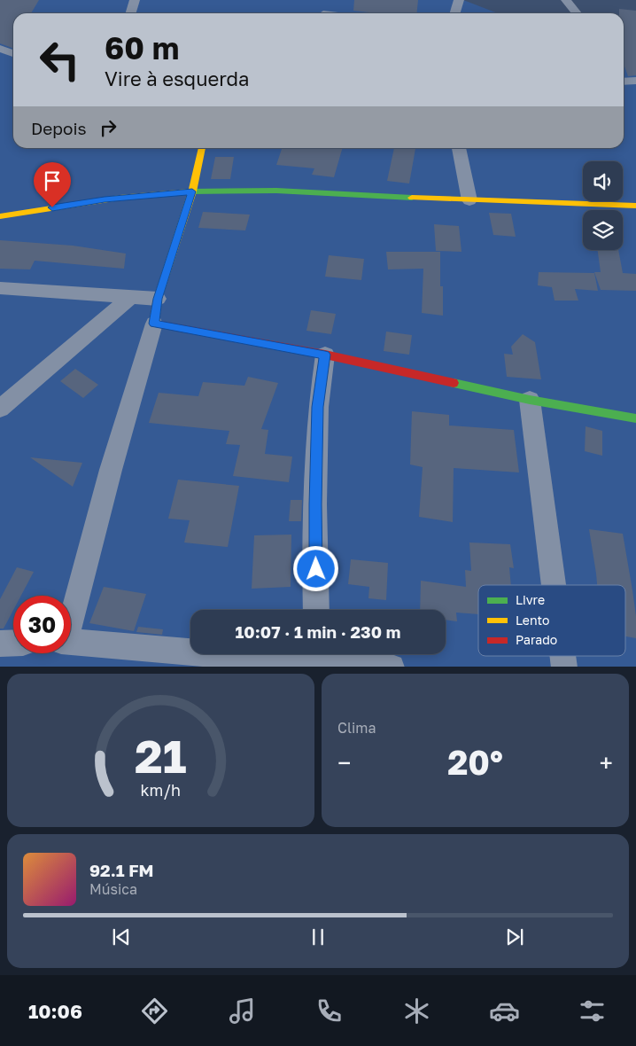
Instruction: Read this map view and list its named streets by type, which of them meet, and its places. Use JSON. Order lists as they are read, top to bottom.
{
  "legend": ["Livre", "Lento", "Parado"],
  "page": {
    "turn": ["60 m", "Vire à esquerda"],
    "then": "Depois",
    "limit": "30",
    "trip": "10:07 · 1 min · 230 m",
    "tile": "Clima",
    "heat": ["−", "20°", "+"],
    "song": ["92.1 FM", "Música"],
    "tabs": "10:06",
    "gauge": ["21", "km/h"]
  }
}
